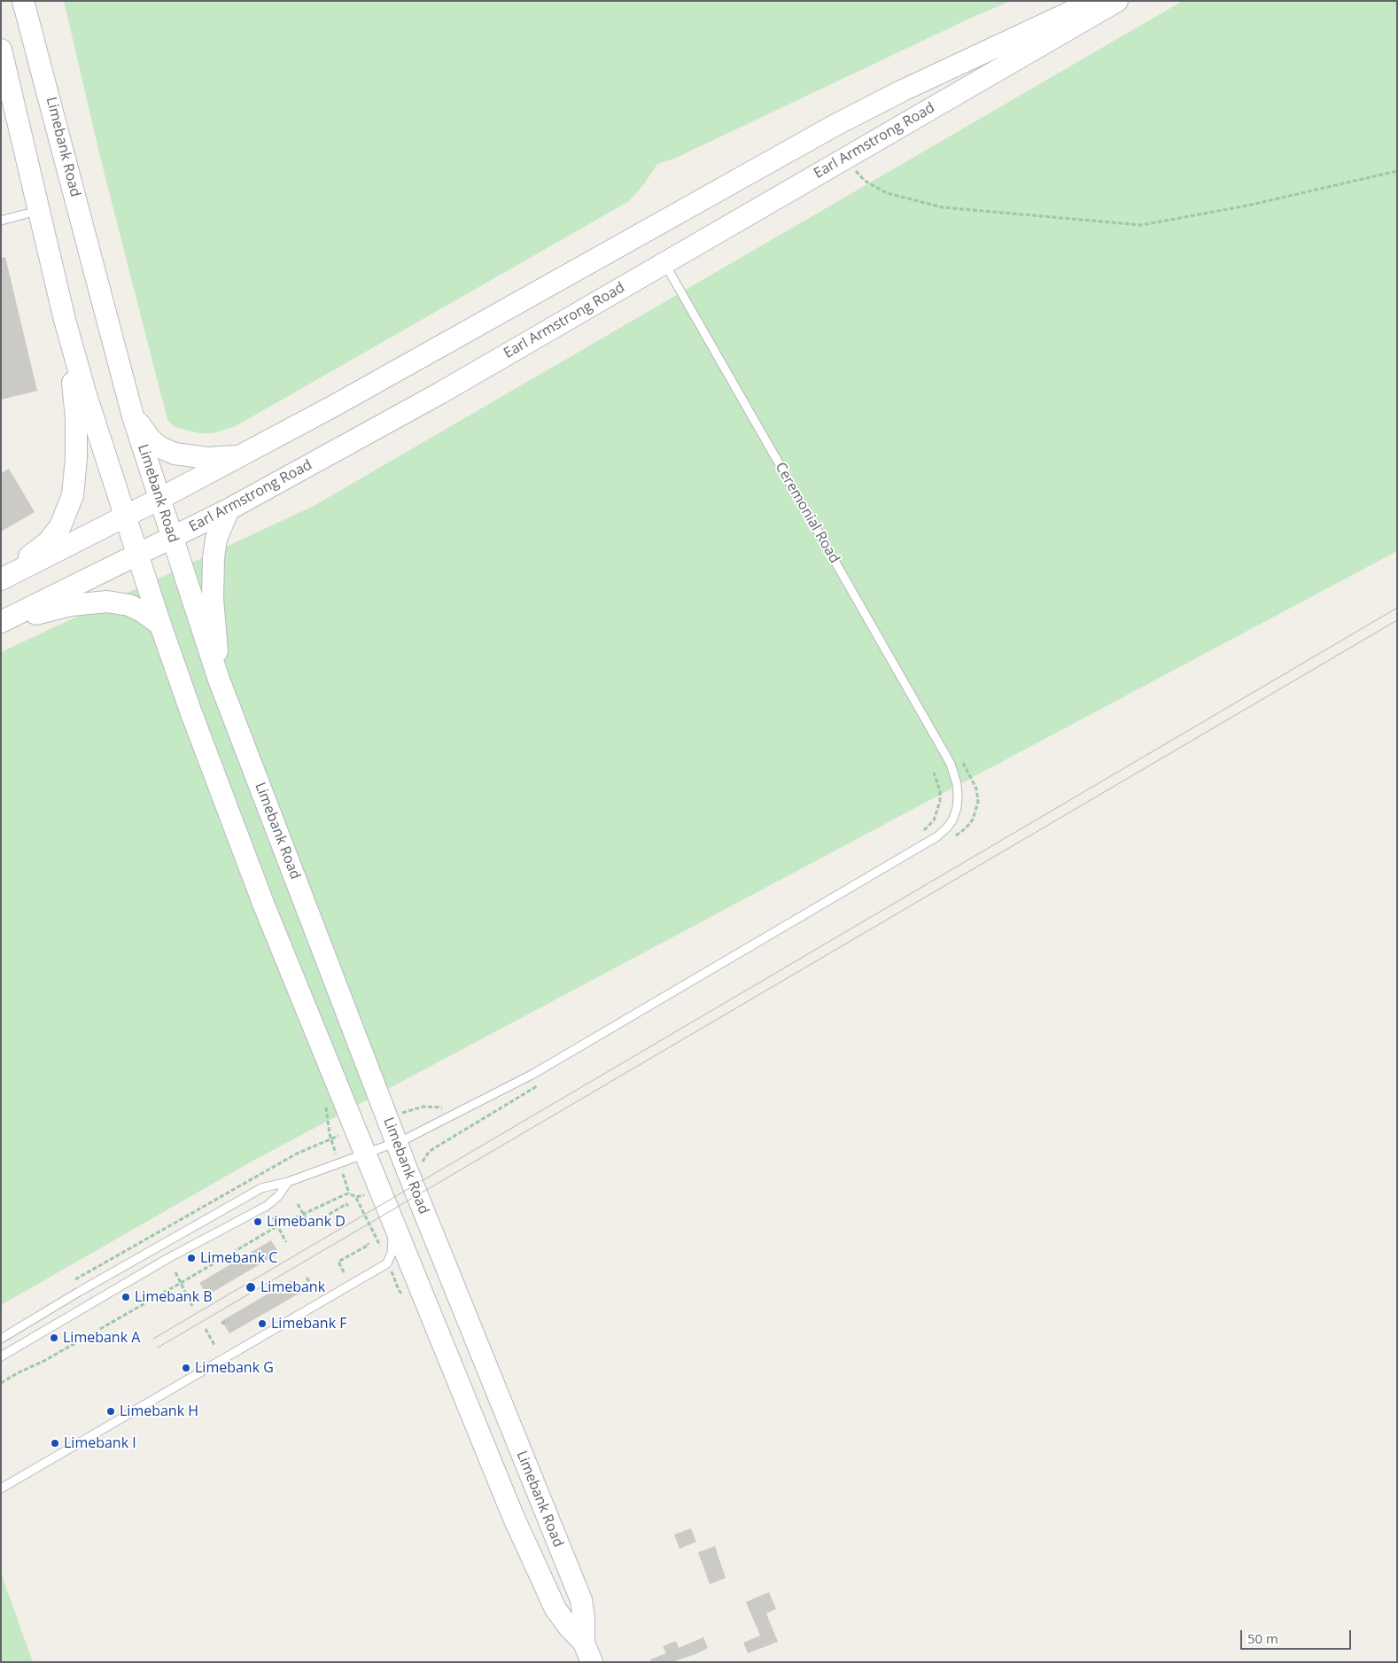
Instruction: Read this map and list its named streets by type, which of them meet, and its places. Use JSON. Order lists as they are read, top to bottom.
{
  "streets": {
    "main road": ["Earl Armstrong Road", "Limebank Road"],
    "lane": ["Ceremonial Road"]
  },
  "crossings": [
    ["Earl Armstrong Road", "Limebank Road"],
    ["Earl Armstrong Road", "Ceremonial Road"],
    ["Limebank Road", "Ceremonial Road"]
  ],
  "places": [
    "Limebank D",
    "Limebank C",
    "Limebank",
    "Limebank B",
    "Limebank F",
    "Limebank A",
    "Limebank G",
    "Limebank H",
    "Limebank I"
  ],
  "scale_bar": "50 m"
}
